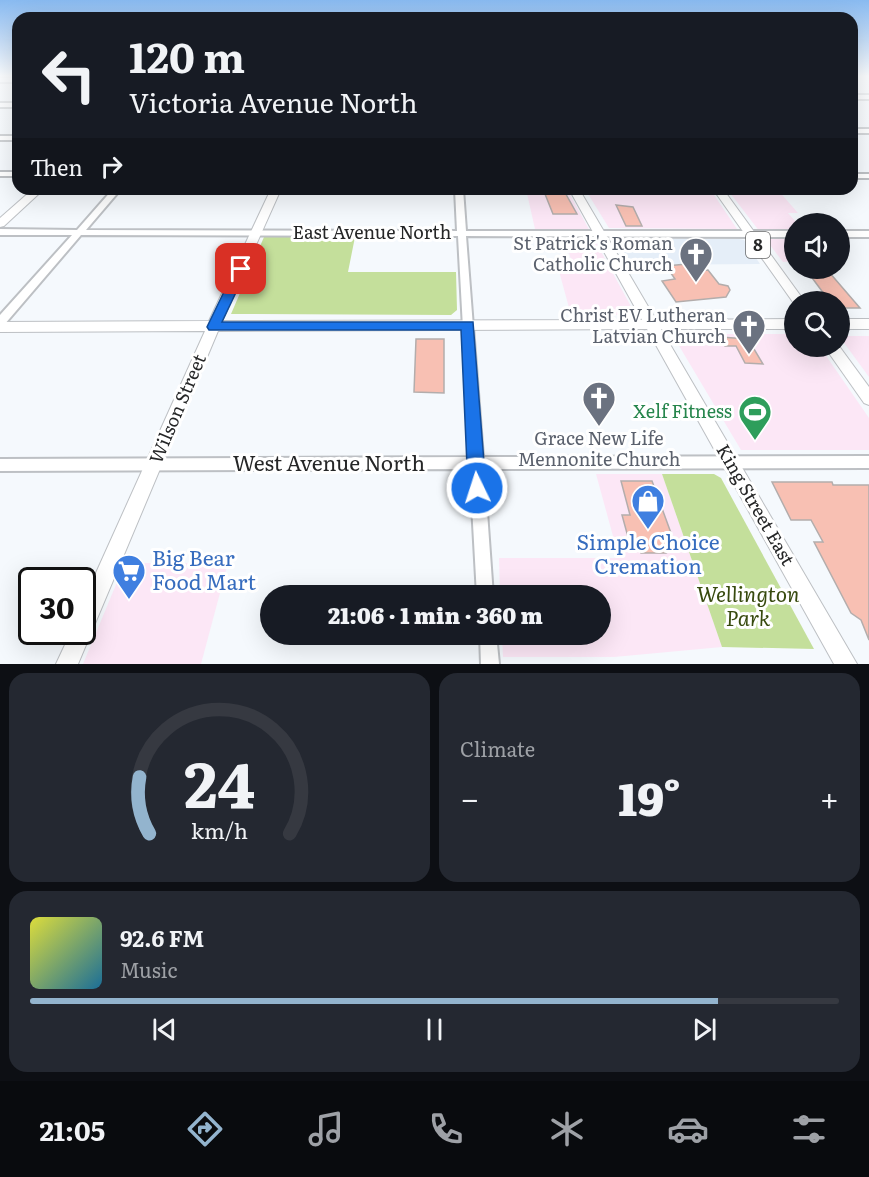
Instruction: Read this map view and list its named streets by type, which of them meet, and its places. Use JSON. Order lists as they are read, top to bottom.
{
  "streets": {
    "main road": ["8", "Wilson Street", "King Street East"],
    "street": ["East Avenue North", "West Avenue North"]
  },
  "crossings": [
    ["East Avenue North", "8"],
    ["East Avenue North", "Wilson Street"],
    ["East Avenue North", "King Street East"],
    ["Wilson Street", "West Avenue North"],
    ["West Avenue North", "King Street East"]
  ],
  "parks": ["Wellington Park"],
  "places": {
    "church": ["St Patrick's Roman Catholic Church", "Christ EV Lutheran Latvian Church", "Grace New Life Mennonite Church"],
    "sports": ["Xelf Fitness"],
    "shop": ["Simple Choice Cremation"],
    "supermarket": ["Big Bear Food Mart"]
  },
  "page": {
    "turn": ["120 m", "Victoria Avenue North"],
    "then": "Then",
    "limit": "30",
    "trip": "21:06 · 1 min · 360 m",
    "tile": "Climate",
    "heat": ["−", "19°", "+"],
    "song": ["92.6 FM", "Music"],
    "tabs": "21:05",
    "gauge": ["24", "km/h"]
  }
}
